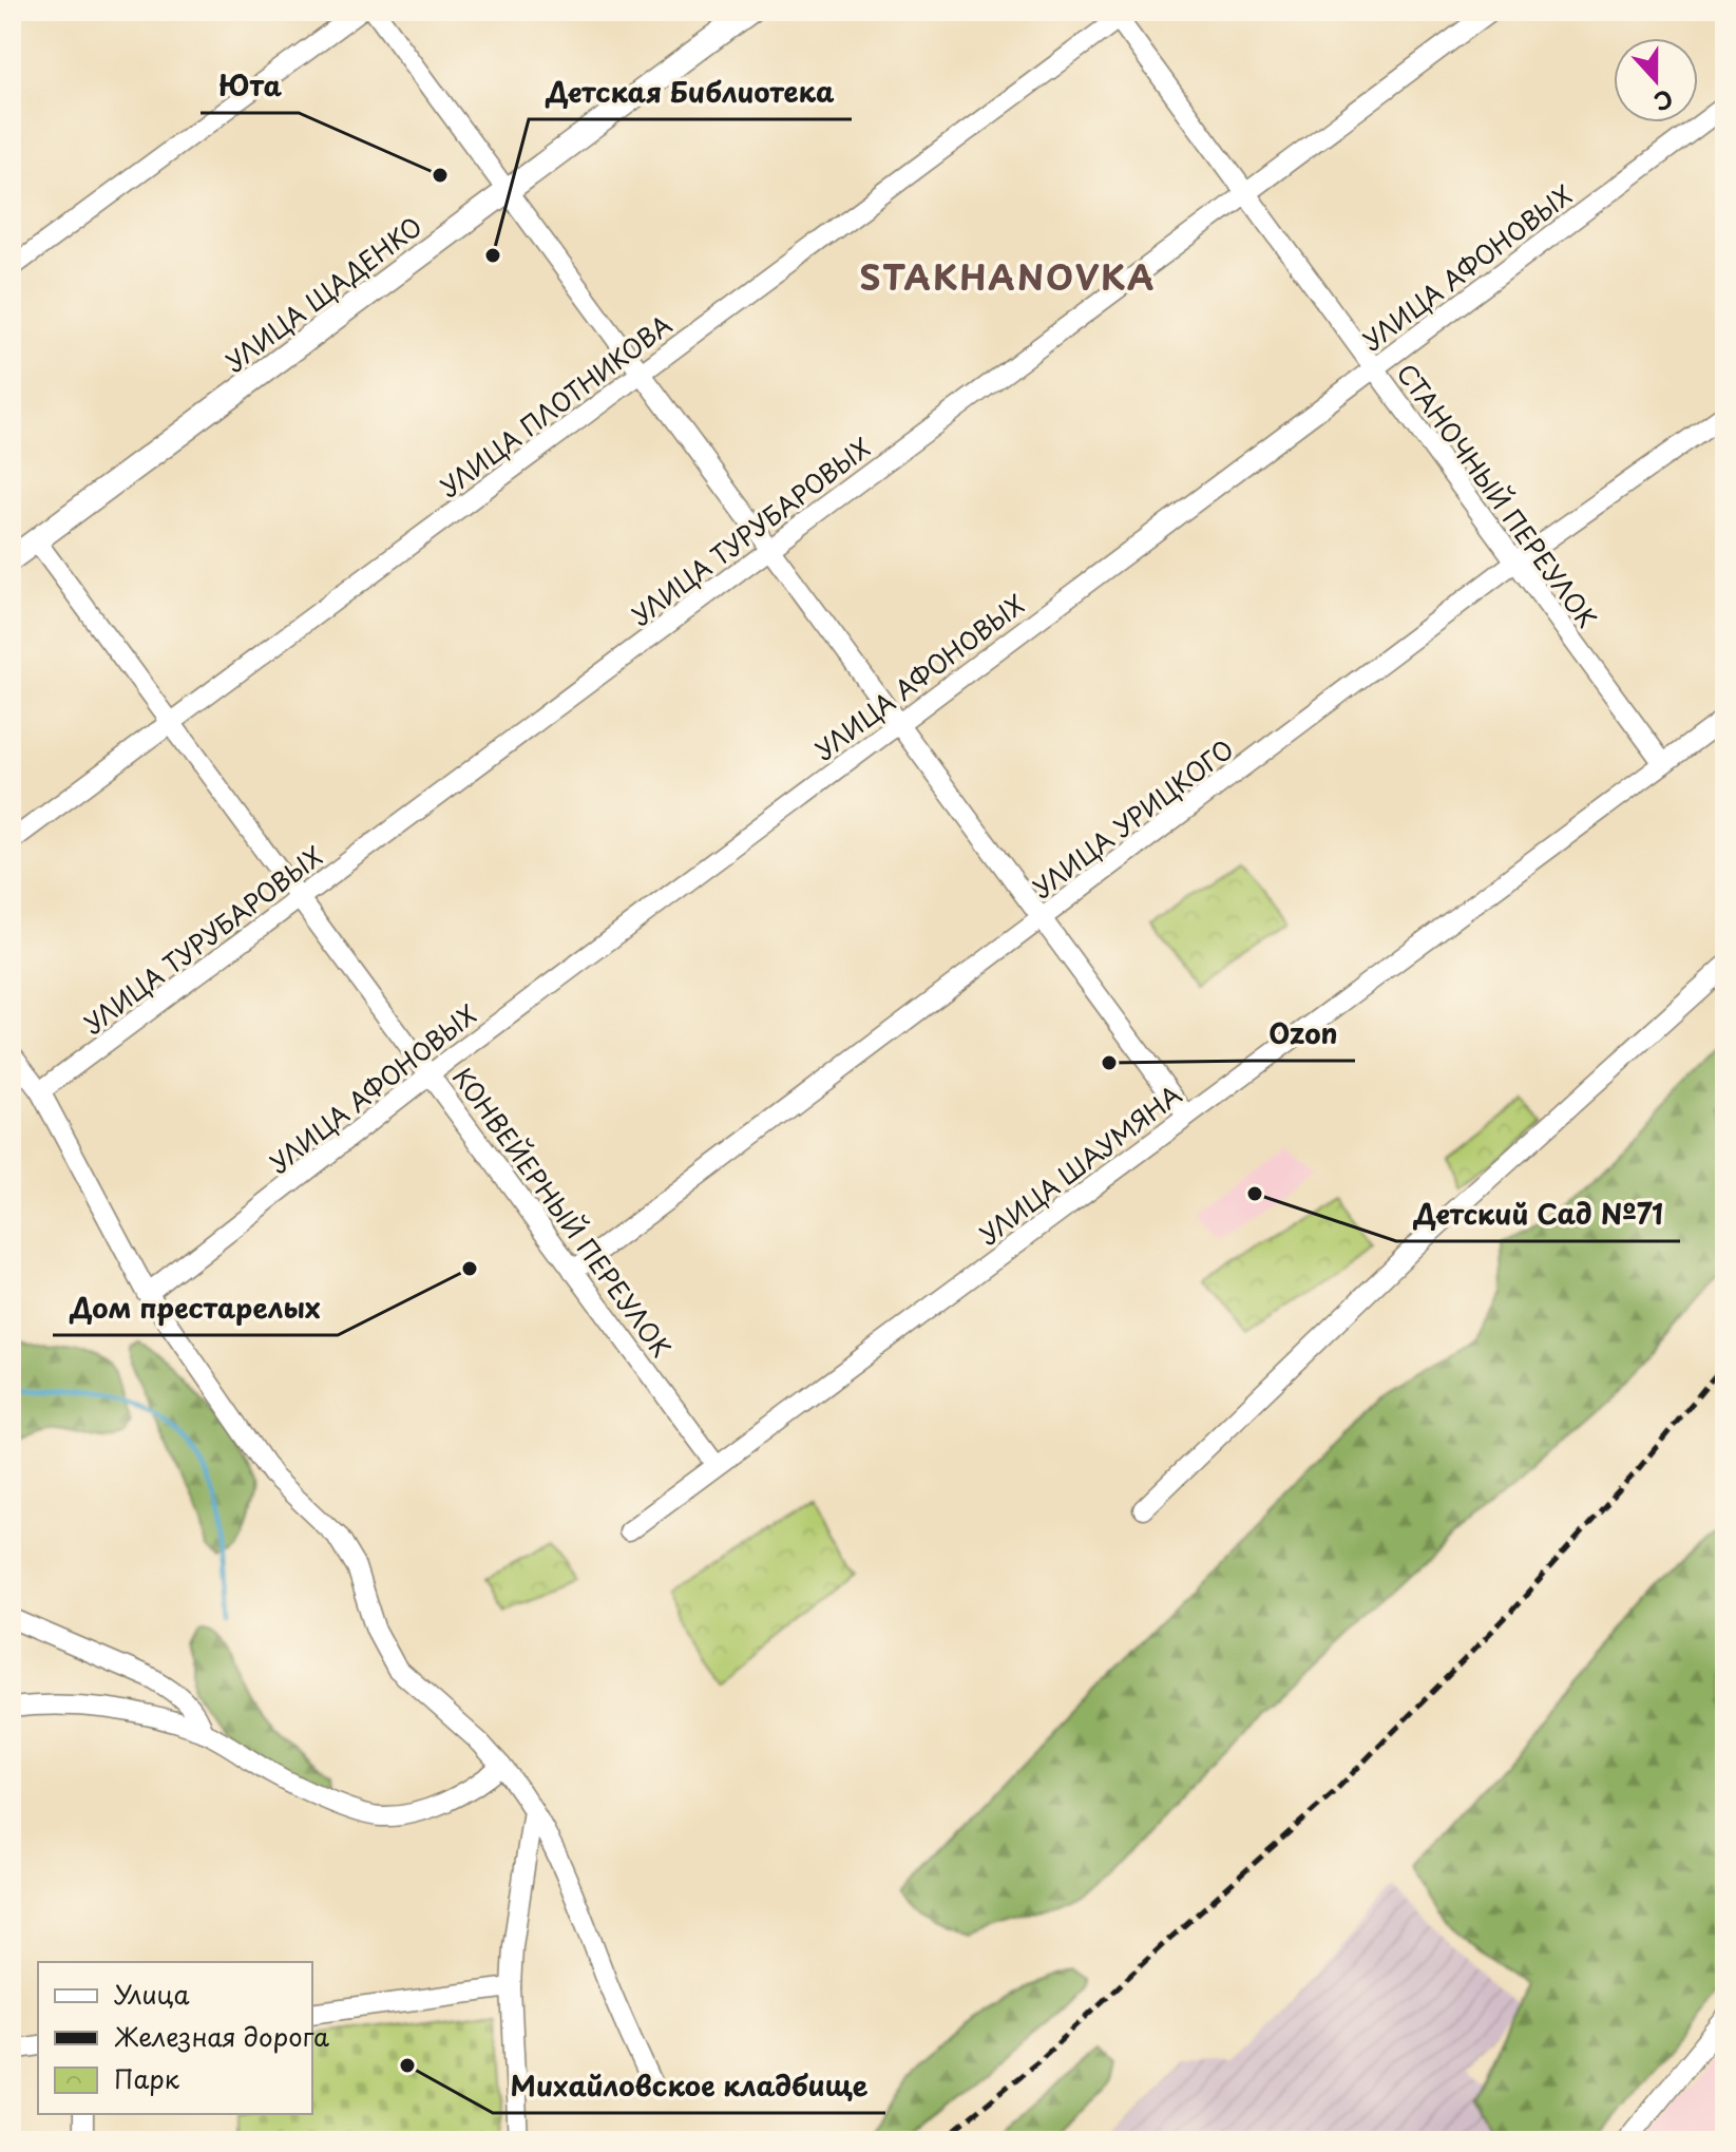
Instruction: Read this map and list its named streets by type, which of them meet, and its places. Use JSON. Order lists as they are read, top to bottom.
{
  "streets": {
    "street": [
      "УЛИЦА АФОНОВЫХ",
      "УЛИЦА ЩАДЕНКО",
      "УЛИЦА ПЛОТНИКОВА",
      "СТАНОЧНЫЙ ПЕРЕУЛОК",
      "УЛИЦА ТУРУБАРОВЫХ",
      "УЛИЦА УРИЦКОГО",
      "УЛИЦА ШАУМЯНА",
      "КОНВЕЙЕРНЫЙ ПЕРЕУЛОК"
    ]
  },
  "crossings": [
    ["УЛИЦА АФОНОВЫХ", "СТАНОЧНЫЙ ПЕРЕУЛОК"],
    ["УЛИЦА АФОНОВЫХ", "КОНВЕЙЕРНЫЙ ПЕРЕУЛОК"],
    ["УЛИЦА ЩАДЕНКО", "КОНВЕЙЕРНЫЙ ПЕРЕУЛОК"],
    ["УЛИЦА ПЛОТНИКОВА", "СТАНОЧНЫЙ ПЕРЕУЛОК"],
    ["УЛИЦА ПЛОТНИКОВА", "КОНВЕЙЕРНЫЙ ПЕРЕУЛОК"],
    ["СТАНОЧНЫЙ ПЕРЕУЛОК", "УЛИЦА ТУРУБАРОВЫХ"],
    ["СТАНОЧНЫЙ ПЕРЕУЛОК", "УЛИЦА УРИЦКОГО"],
    ["СТАНОЧНЫЙ ПЕРЕУЛОК", "УЛИЦА ШАУМЯНА"],
    ["УЛИЦА ТУРУБАРОВЫХ", "КОНВЕЙЕРНЫЙ ПЕРЕУЛОК"],
    ["УЛИЦА УРИЦКОГО", "КОНВЕЙЕРНЫЙ ПЕРЕУЛОК"],
    ["УЛИЦА ШАУМЯНА", "КОНВЕЙЕРНЫЙ ПЕРЕУЛОК"]
  ],
  "districts": ["STAKHANOVKA"],
  "places": [
    "Юта",
    "Детская Библиотека",
    "Ozon",
    "Детский Сад №71",
    "Дом престарелых",
    "Михайловское кладбище"
  ],
  "legend": ["Улица", "Железная дорога", "Парк"],
  "north": "bottom"
}
